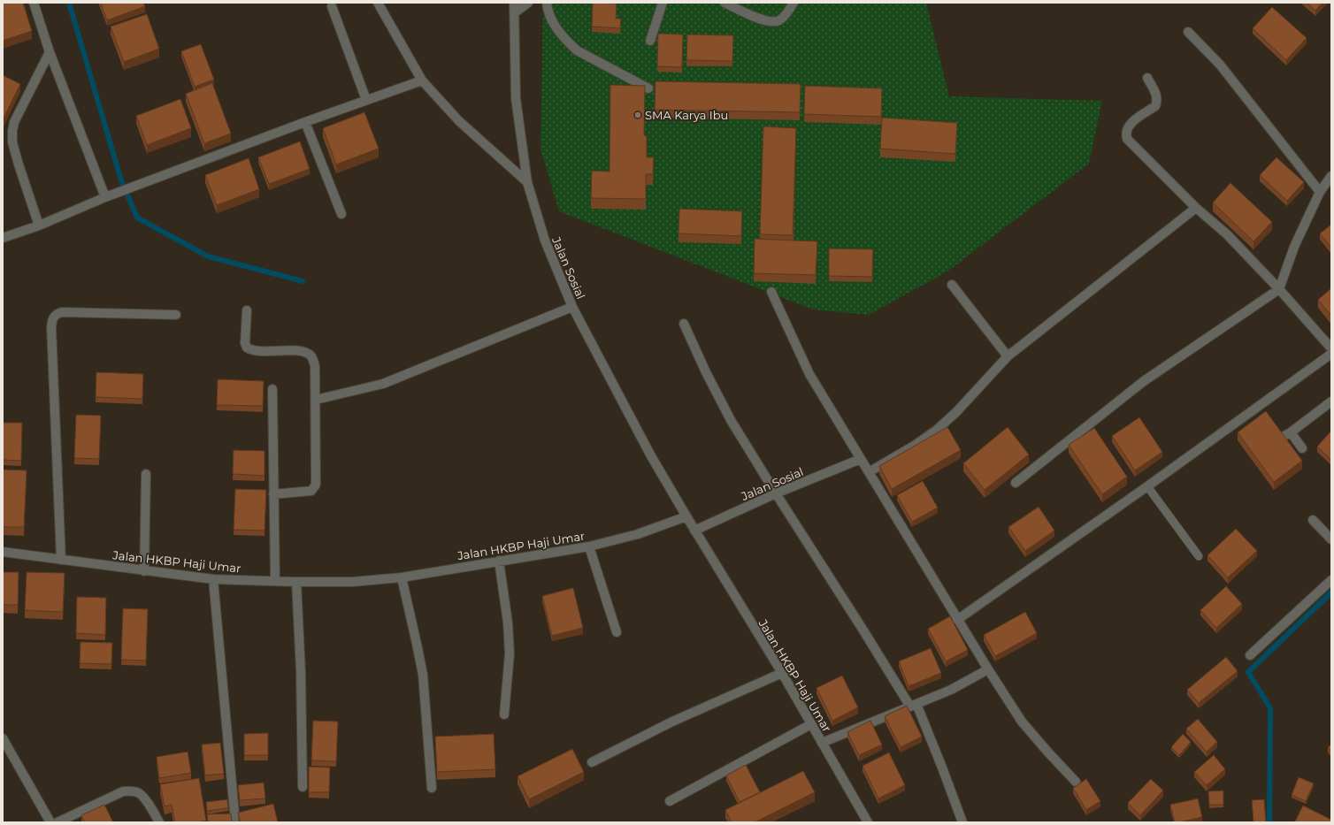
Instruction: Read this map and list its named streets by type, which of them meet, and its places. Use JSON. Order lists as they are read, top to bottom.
{
  "streets": {
    "street": ["Jalan Sosial", "Jalan HKBP Haji Umar"]
  },
  "crossings": [
    ["Jalan Sosial", "Jalan HKBP Haji Umar"]
  ],
  "places": ["SMA Karya Ibu"]
}
